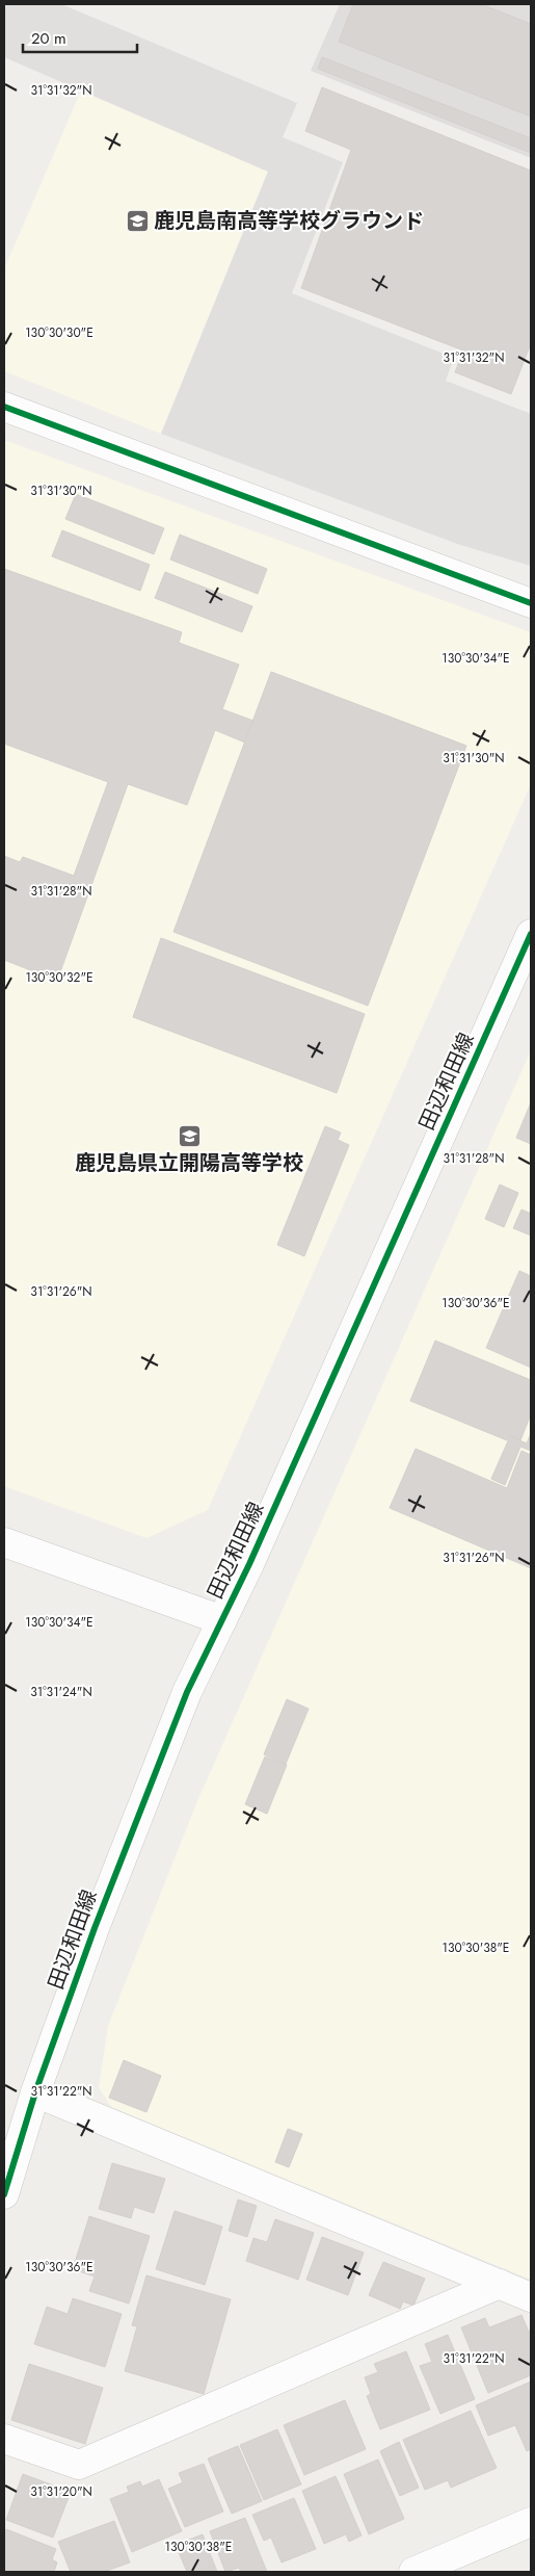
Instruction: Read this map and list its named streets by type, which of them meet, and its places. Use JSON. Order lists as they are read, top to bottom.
{
  "streets": {
    "street": ["田辺和田線"]
  },
  "places": {
    "school or university": ["鹿児島南高等学校グラウンド", "鹿児島県立開陽高等学校"]
  },
  "scale_bar": "20 m",
  "coordinates": [
    "31°31'32\"N",
    "130°30'30\"E",
    "31°31'30\"N",
    "130°30'34\"E",
    "31°31'28\"N",
    "130°30'32\"E",
    "31°31'26\"N",
    "130°30'36\"E",
    "31°31'24\"N",
    "130°30'38\"E",
    "31°31'22\"N",
    "31°31'20\"N"
  ]
}
